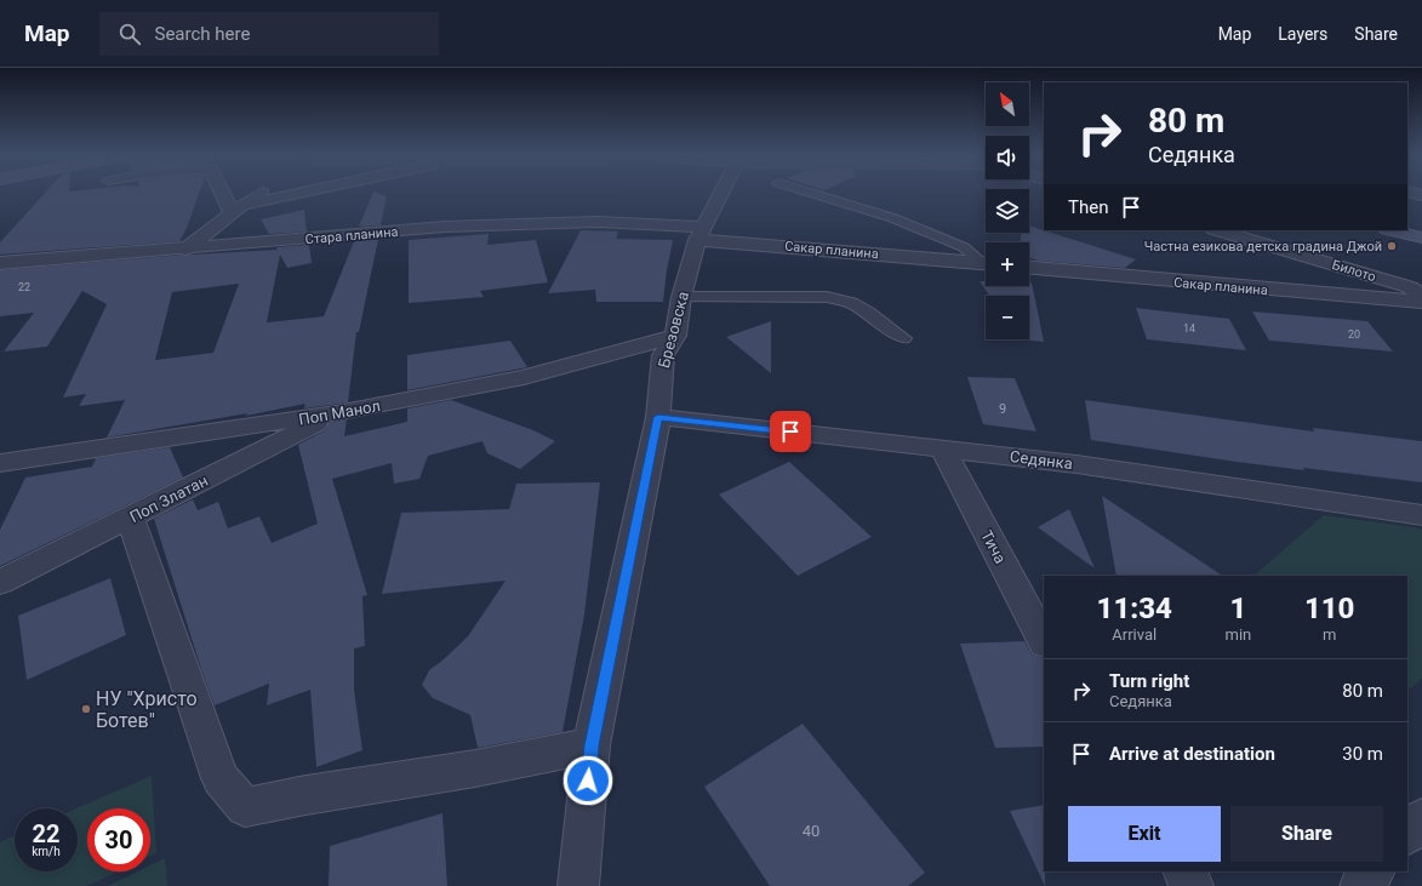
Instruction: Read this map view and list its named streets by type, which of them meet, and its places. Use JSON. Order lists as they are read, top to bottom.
{
  "streets": {
    "street": [
      "Стара планина",
      "Сакар планина",
      "Билото",
      "Брезовска",
      "Поп Манол",
      "Седянка",
      "Поп Златан",
      "Тича"
    ]
  },
  "crossings": [
    ["Стара планина", "Сакар планина"],
    ["Стара планина", "Брезовска"],
    ["Сакар планина", "Билото"],
    ["Сакар планина", "Брезовска"],
    ["Брезовска", "Поп Манол"],
    ["Брезовска", "Седянка"],
    ["Поп Манол", "Поп Златан"],
    ["Седянка", "Тича"]
  ],
  "places": ["Частна езикова детска градина Джой", "НУ \"Христо Ботев\""],
  "house_numbers": [
    "22",
    "14",
    "20",
    "9",
    "40"
  ],
  "north": "top left",
  "page": {
    "header": "Map",
    "search": "Search here",
    "nav": ["Map", "Layers", "Share"],
    "map_buttons": ["+", "−"],
    "turn": ["80 m", "Седянка"],
    "then": "Then",
    "eta": [
      "11:34",
      "Arrival",
      "1",
      "min",
      "110",
      "m"
    ],
    "list": [
      {
        "name": "Turn right",
        "note": "Седянка",
        "value": "80 m"
      },
      {
        "name": "Arrive at destination",
        "value": "30 m"
      }
    ],
    "buttons": ["Exit", "Share"],
    "speed": "22 km/h",
    "limit": "30"
  }
}
